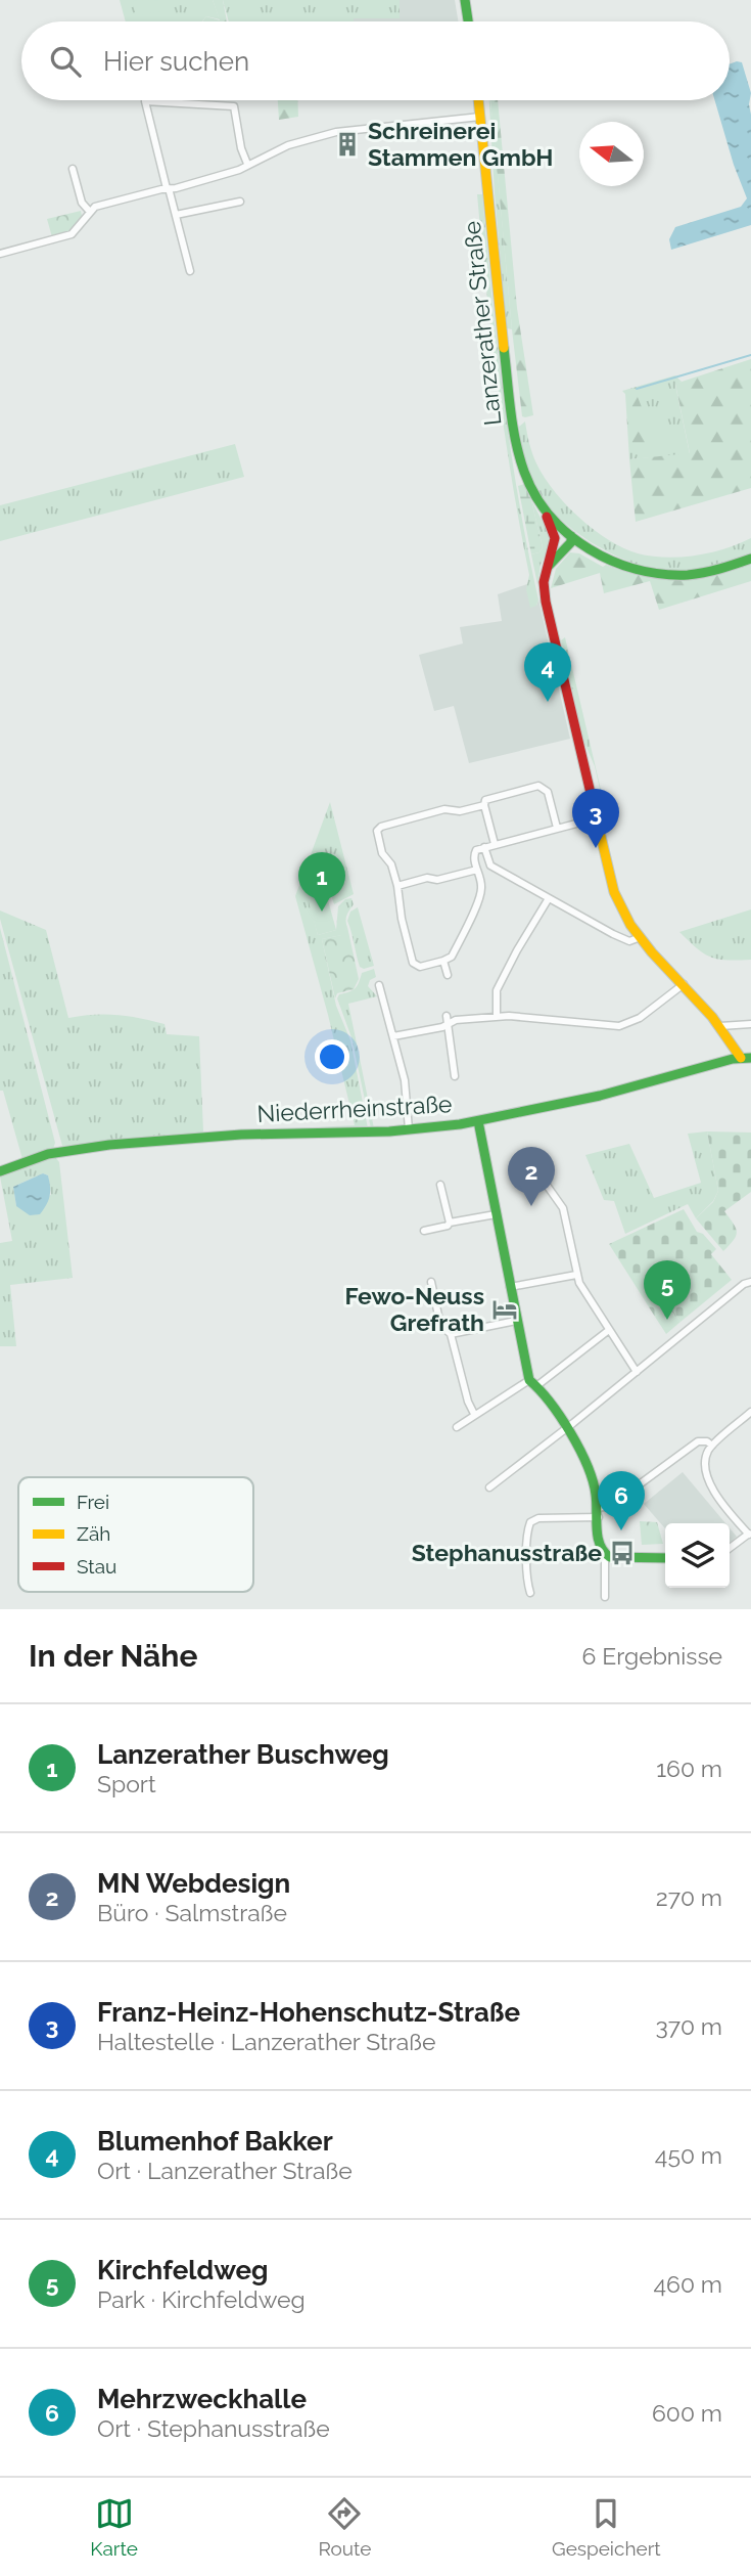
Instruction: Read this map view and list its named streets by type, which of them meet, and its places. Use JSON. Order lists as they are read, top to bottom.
{
  "streets": {
    "main road": ["Lanzerather Straße", "Niederrheinstraße"]
  },
  "places": {
    "building": ["Schreinerei Stammen GmbH"],
    "hotel": ["Fewo-Neuss Grefrath"],
    "bus stop": ["Stephanusstraße"]
  },
  "legend": ["Frei", "Zäh", "Stau"],
  "north": "left",
  "page": {
    "search": "Hier suchen",
    "pins": [
      "4",
      "3",
      "1",
      "2",
      "5",
      "6"
    ],
    "heading": ["In der Nähe", "6 Ergebnisse"],
    "list": [
      {
        "mark": "1",
        "name": "Lanzerather Buschweg",
        "note": "Sport",
        "value": "160 m"
      },
      {
        "mark": "2",
        "name": "MN Webdesign",
        "note": "Büro · Salmstraße",
        "value": "270 m"
      },
      {
        "mark": "3",
        "name": "Franz-Heinz-Hohenschutz-Straße",
        "note": "Haltestelle · Lanzerather Straße",
        "value": "370 m"
      },
      {
        "mark": "4",
        "name": "Blumenhof Bakker",
        "note": "Ort · Lanzerather Straße",
        "value": "450 m"
      },
      {
        "mark": "5",
        "name": "Kirchfeldweg",
        "note": "Park · Kirchfeldweg",
        "value": "460 m"
      },
      {
        "mark": "6",
        "name": "Mehrzweckhalle",
        "note": "Ort · Stephanusstraße",
        "value": "600 m"
      }
    ],
    "nav": ["Karte", "Route", "Gespeichert"]
  }
}
